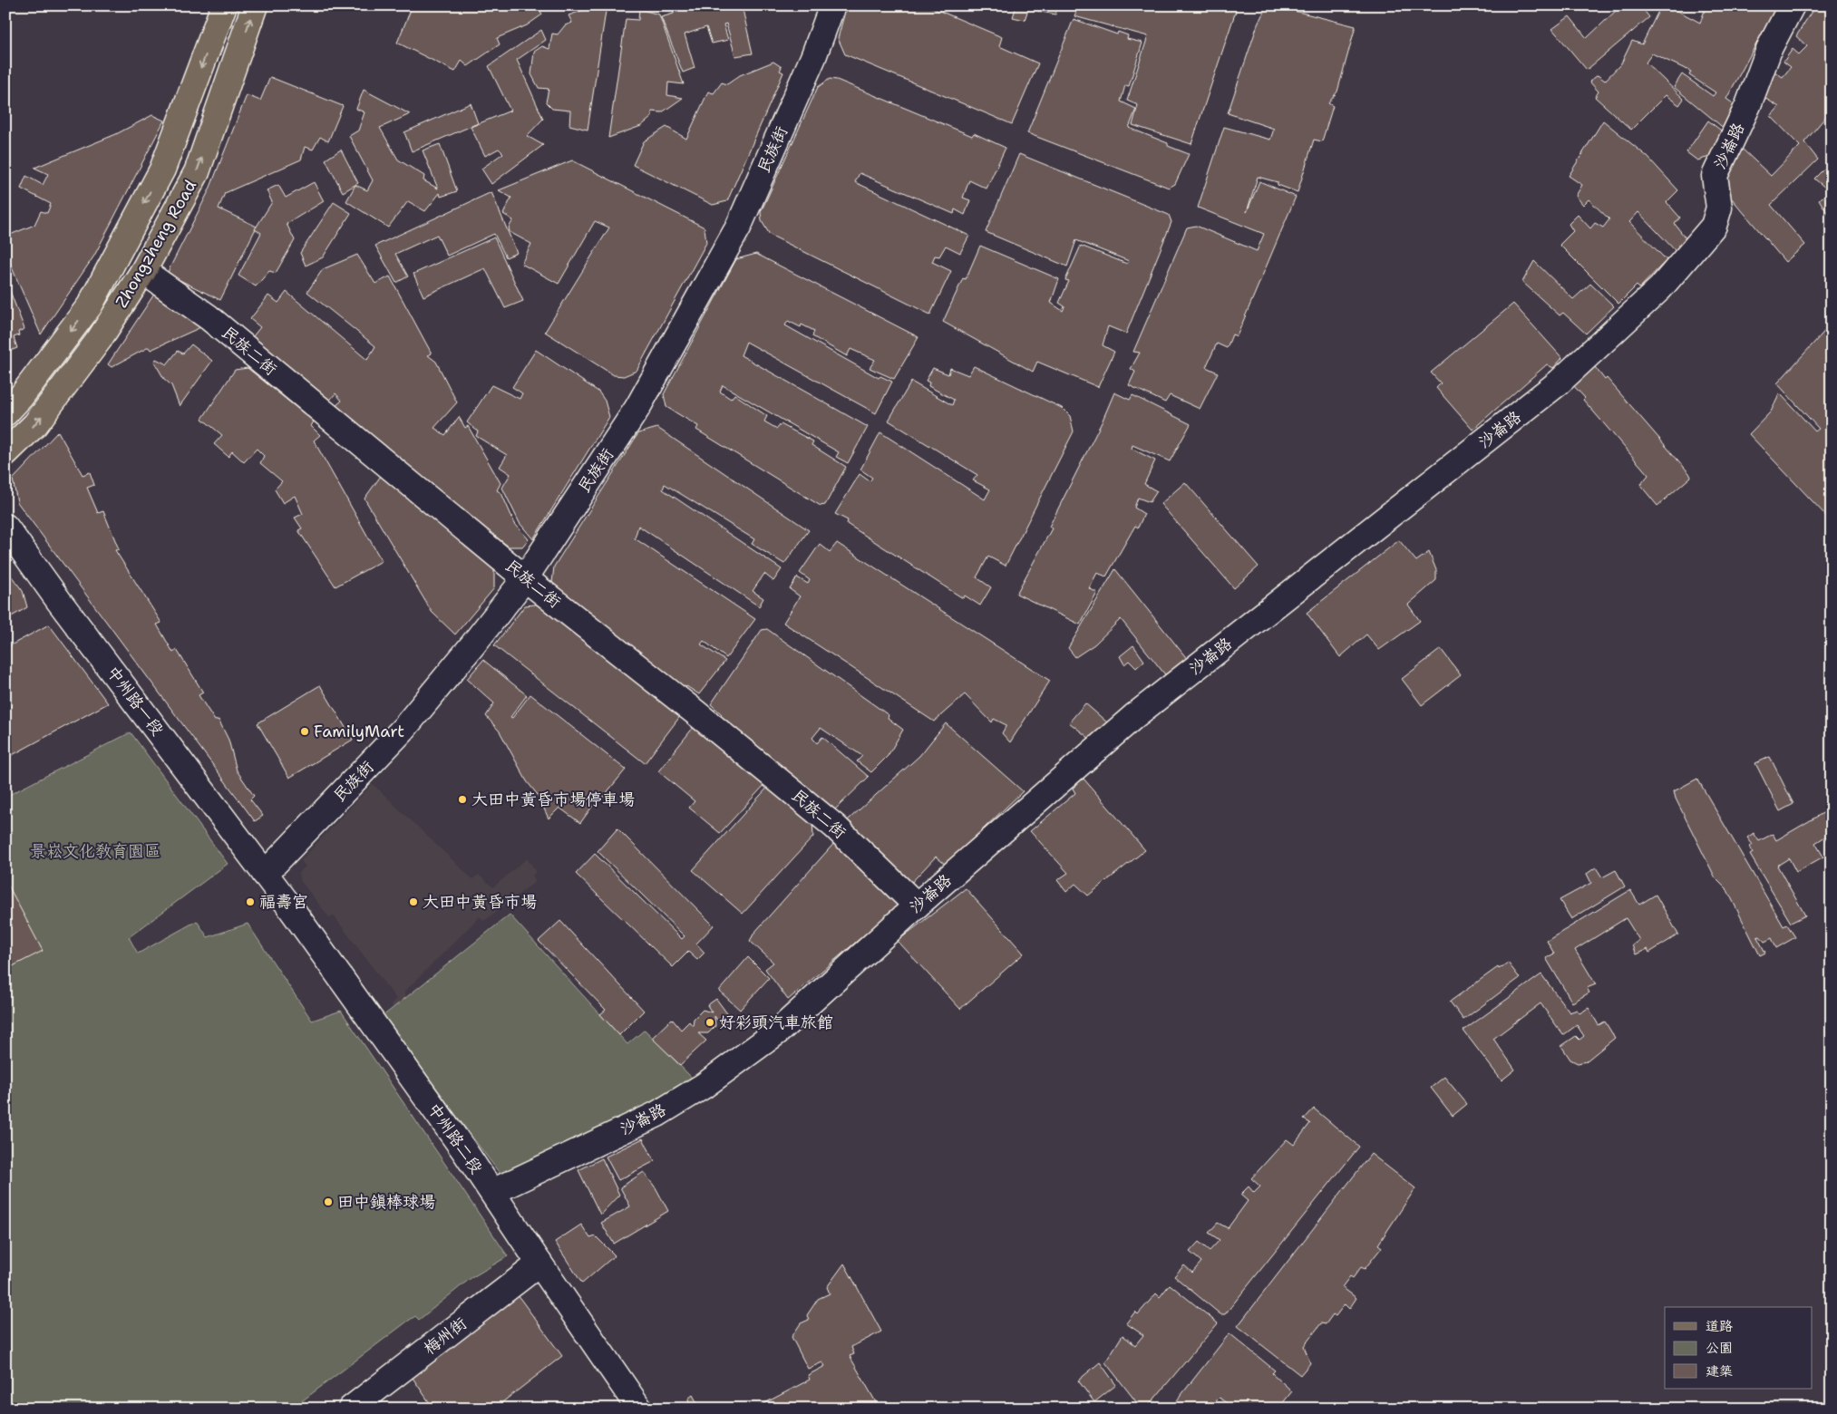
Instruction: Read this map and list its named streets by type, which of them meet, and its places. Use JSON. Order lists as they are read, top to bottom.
{
  "streets": {
    "main road": ["Zhongzheng Road"],
    "street": [
      "沙崙路",
      "民族街",
      "民族二街",
      "中州路一段",
      "中州路二段",
      "梅州街"
    ]
  },
  "crossings": [
    ["沙崙路", "民族二街"],
    ["沙崙路", "中州路二段"],
    ["民族街", "民族二街"],
    ["民族街", "中州路一段"],
    ["民族街", "中州路二段"],
    ["Zhongzheng Road", "民族二街"],
    ["中州路一段", "中州路二段"],
    ["中州路二段", "梅州街"]
  ],
  "parks": ["景崧文化教育園區"],
  "places": [
    "FamilyMart",
    "大田中黃昏市場停車場",
    "福壽宮",
    "大田中黃昏市場",
    "好彩頭汽車旅館",
    "田中鎮棒球場"
  ],
  "legend": ["道路", "公園", "建築"]
}
